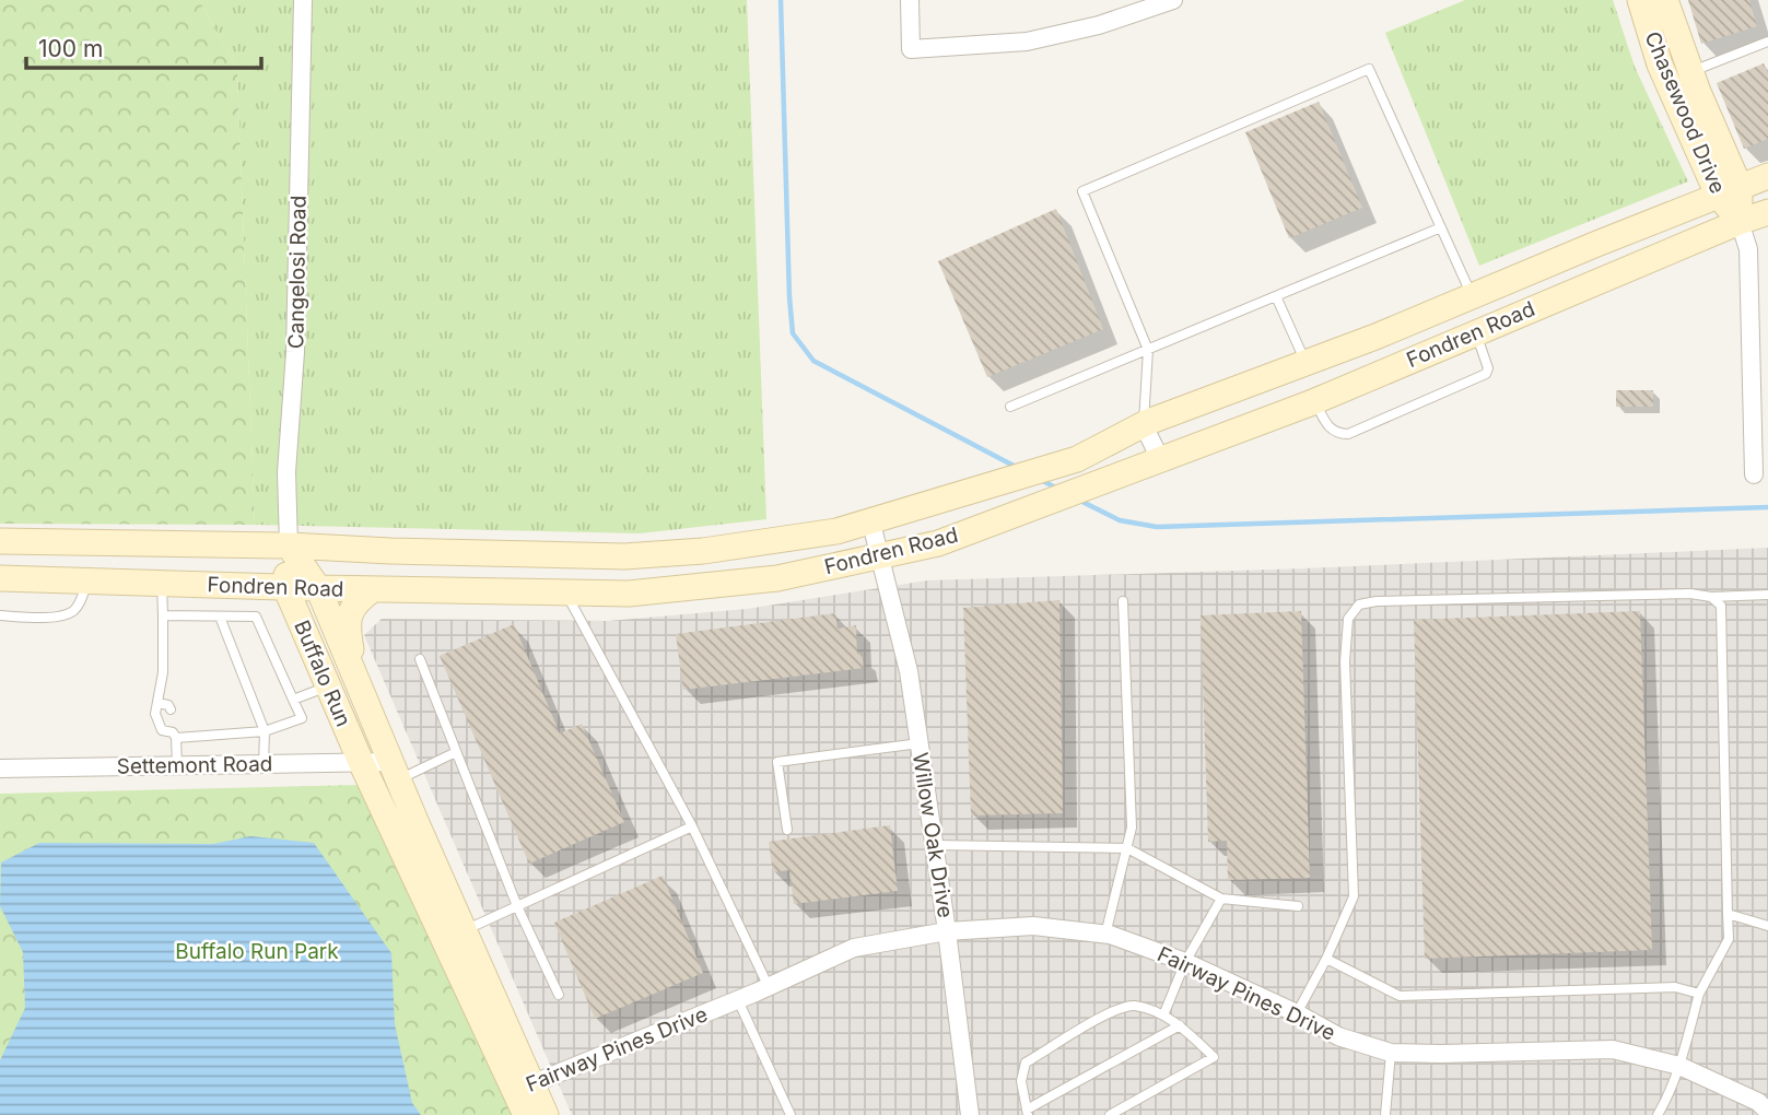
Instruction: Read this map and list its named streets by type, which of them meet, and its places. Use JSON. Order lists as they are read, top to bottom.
{
  "streets": {
    "main road": ["Chasewood Drive", "Fondren Road", "Buffalo Run"],
    "street": [
      "Cangelosi Road",
      "Settemont Road",
      "Willow Oak Drive",
      "Fairway Pines Drive"
    ]
  },
  "crossings": [
    ["Chasewood Drive", "Fondren Road"],
    ["Cangelosi Road", "Fondren Road"],
    ["Cangelosi Road", "Buffalo Run"],
    ["Fondren Road", "Buffalo Run"],
    ["Fondren Road", "Willow Oak Drive"],
    ["Buffalo Run", "Settemont Road"],
    ["Buffalo Run", "Fairway Pines Drive"],
    ["Willow Oak Drive", "Fairway Pines Drive"]
  ],
  "parks": ["Buffalo Run Park"],
  "scale_bar": "100 m"
}
